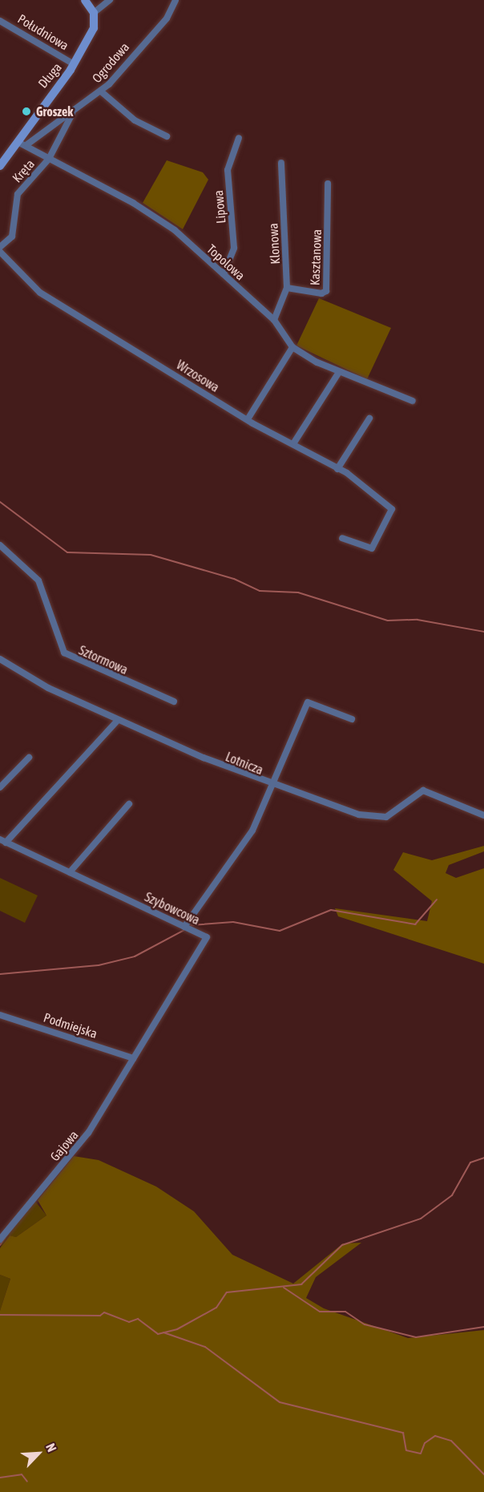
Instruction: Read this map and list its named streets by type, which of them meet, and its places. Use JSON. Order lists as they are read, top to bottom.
{
  "streets": {
    "street": [
      "Południowa",
      "Ogrodowa",
      "Długa",
      "Kręta",
      "Lipowa",
      "Klonowa",
      "Kasztanowa",
      "Topolowa",
      "Wrzosowa",
      "Sztormowa",
      "Lotnicza",
      "Szybowcowa",
      "Podmiejska",
      "Gajowa"
    ]
  },
  "crossings": [
    ["Południowa", "Długa"],
    ["Ogrodowa", "Długa"],
    ["Ogrodowa", "Kręta"],
    ["Ogrodowa", "Topolowa"],
    ["Długa", "Topolowa"],
    ["Kręta", "Topolowa"],
    ["Lipowa", "Topolowa"],
    ["Klonowa", "Kasztanowa"],
    ["Klonowa", "Topolowa"],
    ["Szybowcowa", "Podmiejska"],
    ["Szybowcowa", "Gajowa"],
    ["Podmiejska", "Gajowa"]
  ],
  "places": ["Groszek"],
  "north": "top right"
}
